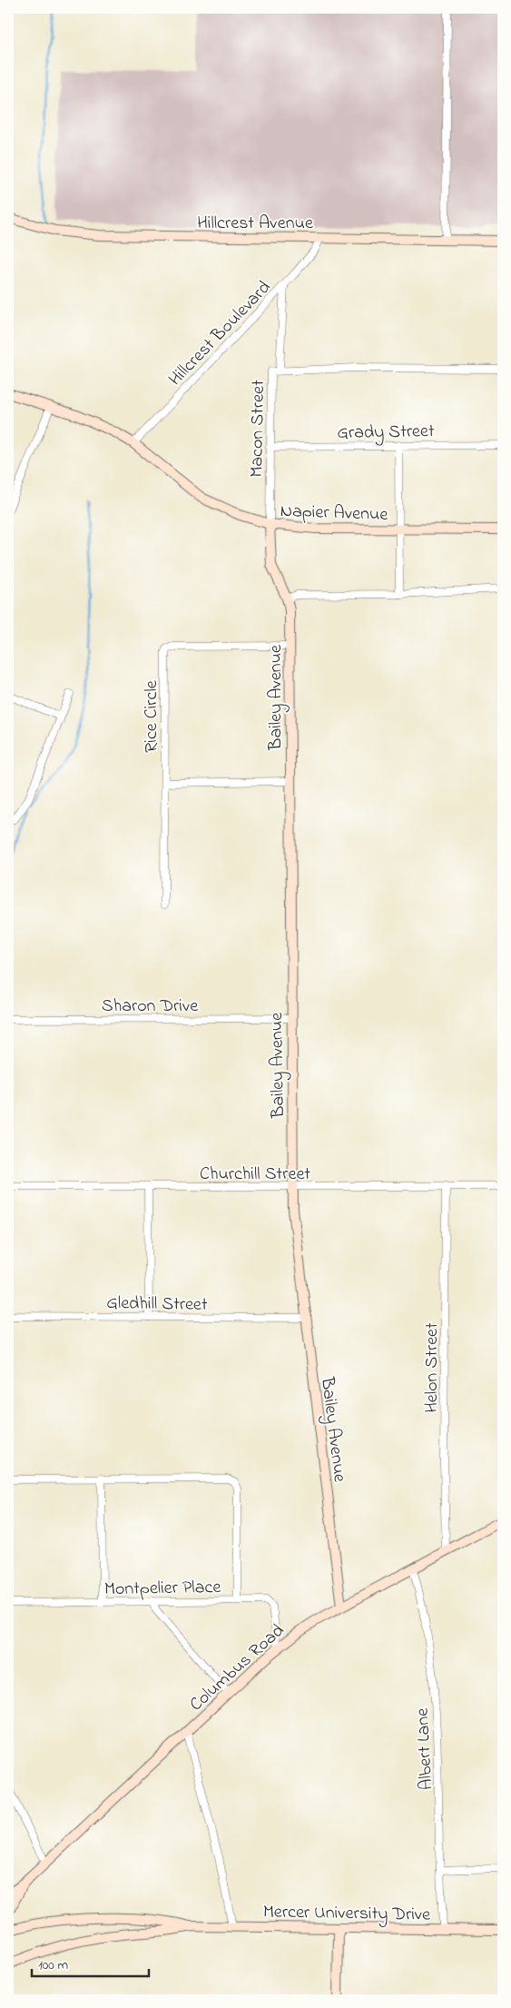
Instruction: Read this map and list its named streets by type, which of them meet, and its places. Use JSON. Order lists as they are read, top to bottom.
{
  "streets": {
    "street": [
      "Hillcrest Avenue",
      "Hillcrest Boulevard",
      "Macon Street",
      "Grady Street",
      "Napier Avenue",
      "Bailey Avenue",
      "Rice Circle",
      "Sharon Drive",
      "Churchill Street",
      "Gledhill Street",
      "Helon Street",
      "Montpelier Place",
      "Columbus Road",
      "Albert Lane",
      "Mercer University Drive"
    ]
  },
  "crossings": [
    ["Hillcrest Avenue", "Hillcrest Boulevard"],
    ["Hillcrest Boulevard", "Macon Street"],
    ["Hillcrest Boulevard", "Napier Avenue"],
    ["Macon Street", "Grady Street"],
    ["Macon Street", "Napier Avenue"],
    ["Macon Street", "Bailey Avenue"],
    ["Napier Avenue", "Bailey Avenue"],
    ["Bailey Avenue", "Rice Circle"],
    ["Bailey Avenue", "Sharon Drive"],
    ["Bailey Avenue", "Churchill Street"],
    ["Bailey Avenue", "Gledhill Street"],
    ["Bailey Avenue", "Columbus Road"],
    ["Churchill Street", "Helon Street"],
    ["Helon Street", "Columbus Road"],
    ["Montpelier Place", "Columbus Road"],
    ["Columbus Road", "Albert Lane"],
    ["Albert Lane", "Mercer University Drive"]
  ],
  "scale_bar": "100 m"
}
